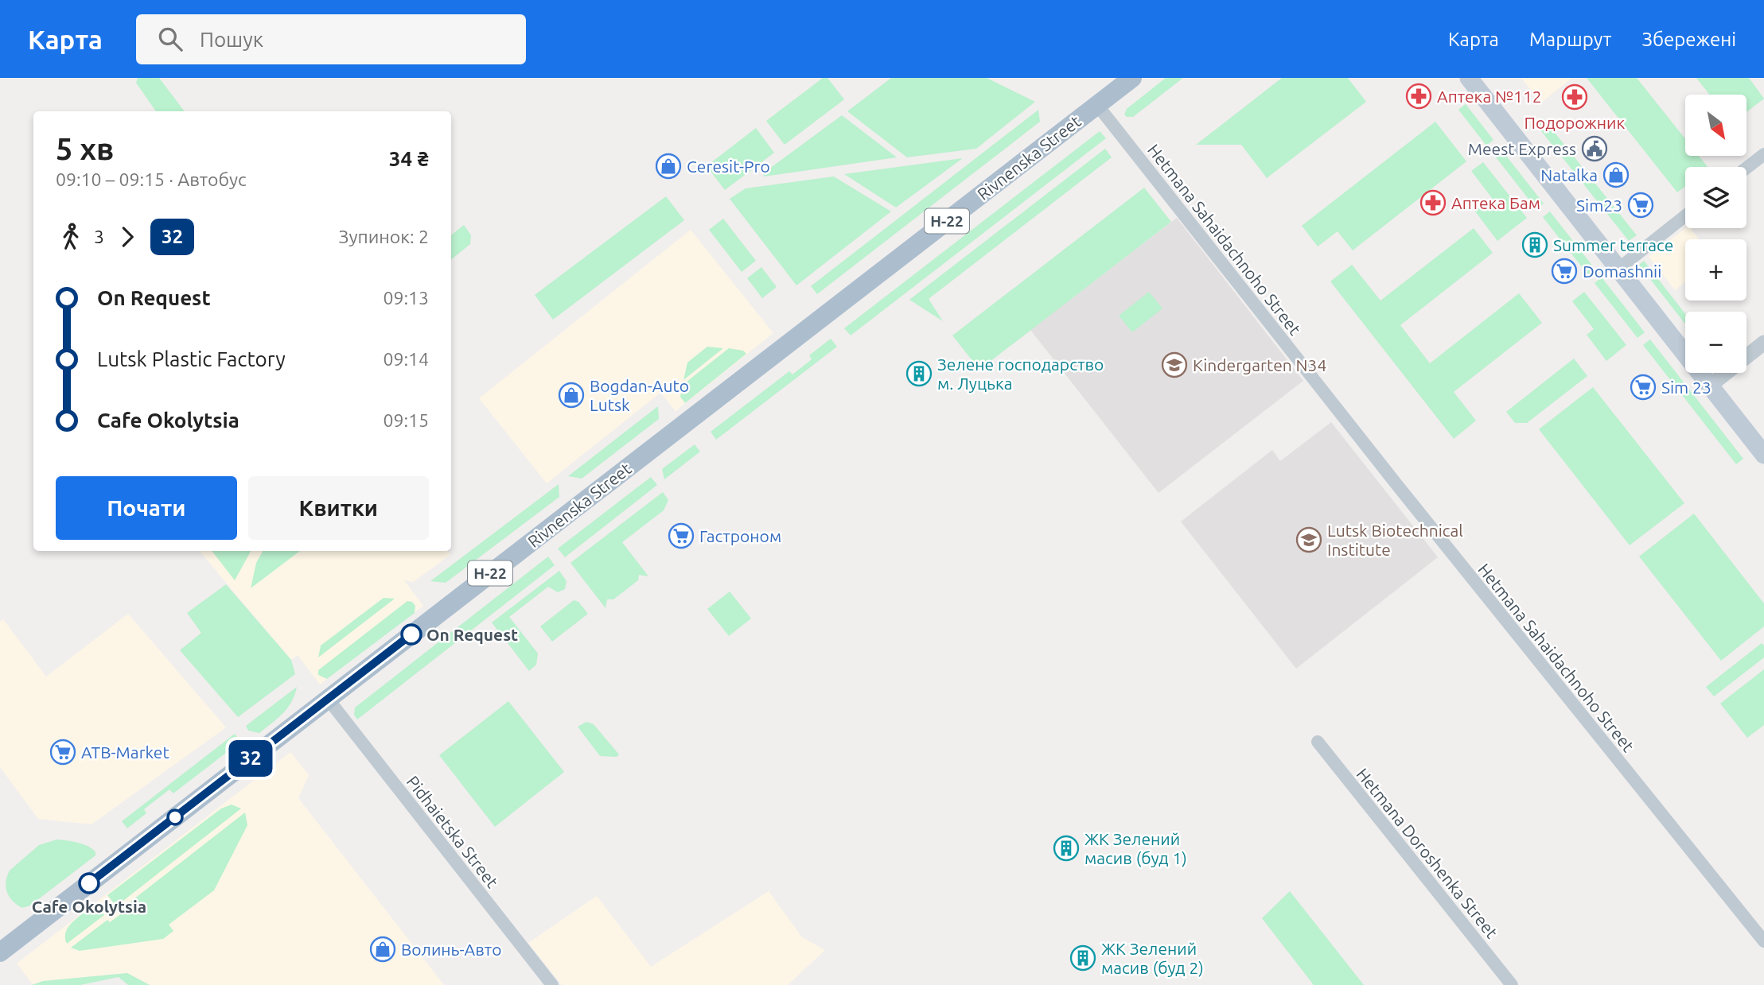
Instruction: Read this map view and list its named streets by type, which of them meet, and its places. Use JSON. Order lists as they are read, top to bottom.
{
  "streets": {
    "main road": ["Rivnenska Street", "Н-22"],
    "street": ["Hetmana Sahaidachnoho Street", "Pidhaietska Street", "Hetmana Doroshenka Street"]
  },
  "crossings": [
    ["Rivnenska Street", "Hetmana Sahaidachnoho Street"],
    ["Rivnenska Street", "Pidhaietska Street"]
  ],
  "places": {
    "pharmacy": ["Аптека №112", "Подорожник", "Аптека Бам"],
    "public building": ["Meest Express"],
    "shop": [
      "Ceresit-Pro",
      "Natalka",
      "Bogdan-Auto Lutsk",
      "Волинь-Авто"
    ],
    "supermarket": [
      "Sim23",
      "Domashnii",
      "Sim 23",
      "Гастроном",
      "ATB-Market"
    ],
    "building": [
      "Summer terrace",
      "Зелене господарство м. Луцька",
      "ЖК Зелений масив (буд 1)",
      "ЖК Зелений масив (буд 2)"
    ],
    "school or university": ["Kindergarten N34", "Lutsk Biotechnical Institute"],
    "other": ["On Request", "Cafe Okolytsia"]
  },
  "lines": ["bus line 32"],
  "north": "bottom right",
  "page": {
    "header": "Карта",
    "search": "Пошук",
    "nav": ["Карта", "Маршрут", "Збережені"],
    "on_map": "32",
    "map_buttons": ["+", "−"],
    "heading": ["5 хв", "09:10 – 09:15 · Автобус", "34 ₴"],
    "legs": ["3", "32", "Зупинок: 2"],
    "list": [
      {
        "name": "On Request",
        "value": "09:13"
      },
      {
        "name": "Lutsk Plastic Factory",
        "value": "09:14"
      },
      {
        "name": "Cafe Okolytsia",
        "value": "09:15"
      }
    ],
    "buttons": ["Почати", "Квитки"]
  }
}
